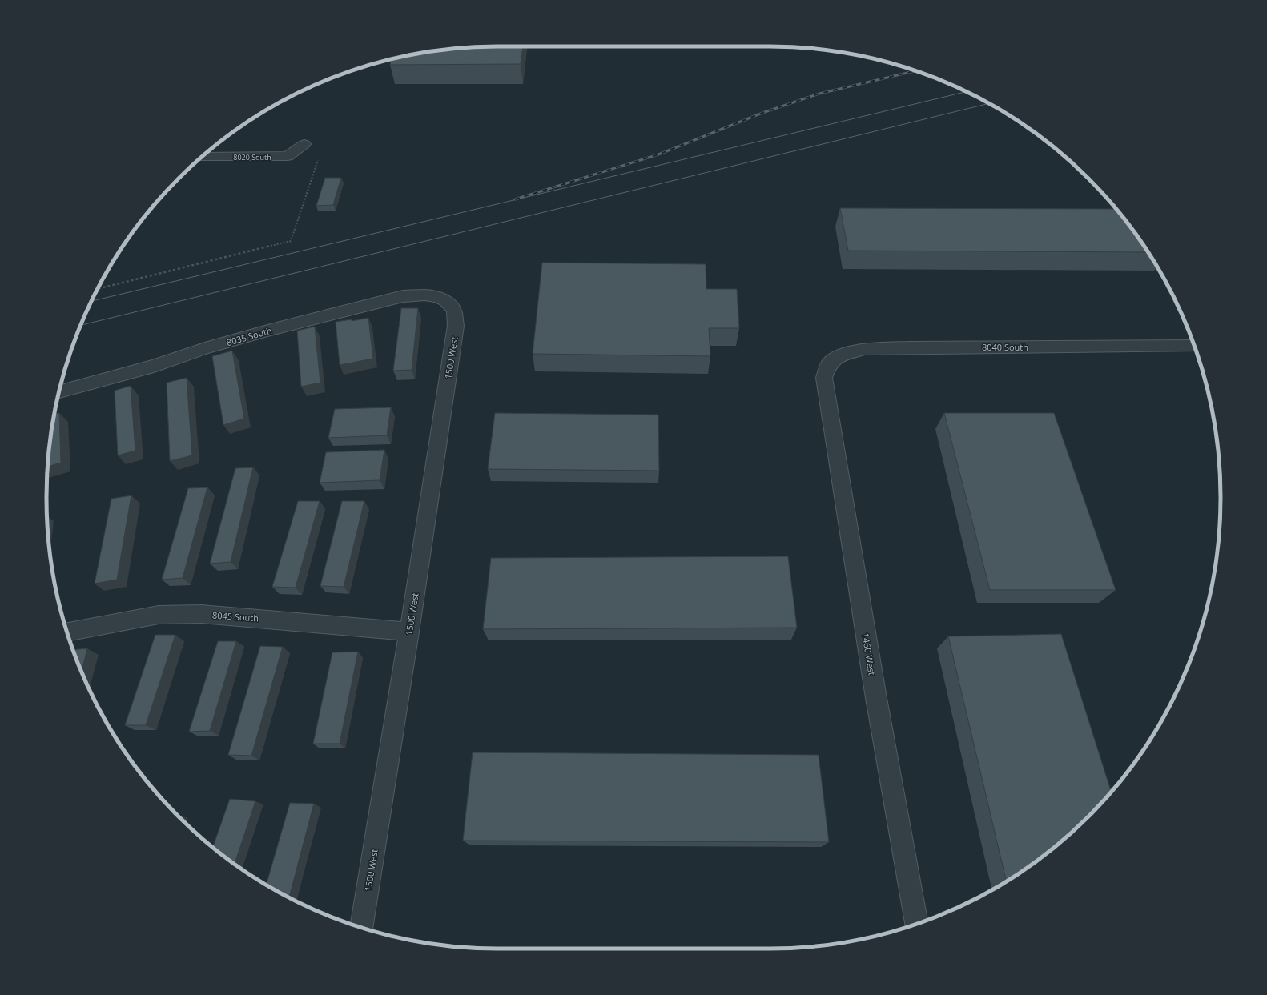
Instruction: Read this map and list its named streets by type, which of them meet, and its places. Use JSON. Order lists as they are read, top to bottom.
{
  "streets": {
    "street": [
      "8020 South",
      "8035 South",
      "8040 South",
      "1500 West",
      "8045 South",
      "1460 West"
    ]
  },
  "crossings": [
    ["8035 South", "1500 West"],
    ["8040 South", "1460 West"],
    ["1500 West", "8045 South"]
  ]
}
